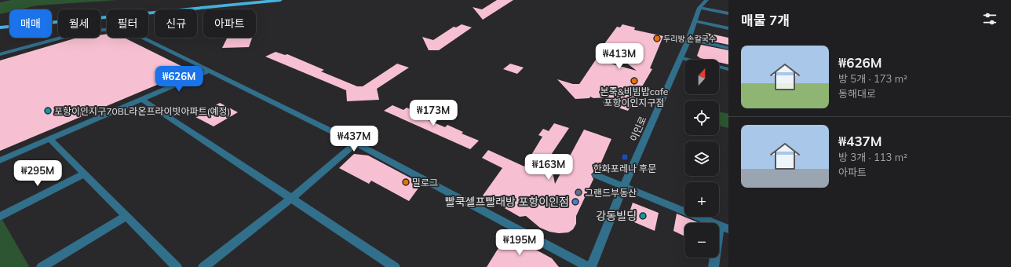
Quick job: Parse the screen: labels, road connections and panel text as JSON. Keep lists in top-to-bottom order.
{
  "streets": {
    "street": ["이인로"]
  },
  "places": {
    "other": [
      "두리방 손칼국수",
      "본죽&비빔밥cafe 포항이인지구점",
      "포항이인지구70BL라온프라이빗아파트(예정)",
      "밀로그",
      "그랜드부동산",
      "빨쿡셀프빨래방 포항이인점",
      "강동빌딩"
    ],
    "transit": ["한화포레나 후문"]
  },
  "north": "top",
  "page": {
    "heading": "매물 7개",
    "chip": [
      "매매",
      "월세",
      "필터",
      "신규",
      "아파트"
    ],
    "list": [
      {
        "name": "₩626M",
        "note": "방 5개 · 173 m² · 동해대로"
      },
      {
        "name": "₩437M",
        "note": "방 3개 · 113 m² · 아파트"
      }
    ],
    "price": [
      "₩413M",
      "₩626M",
      "₩173M",
      "₩437M",
      "₩163M",
      "₩295M",
      "₩195M"
    ],
    "map_buttons": ["+", "−"]
  }
}
